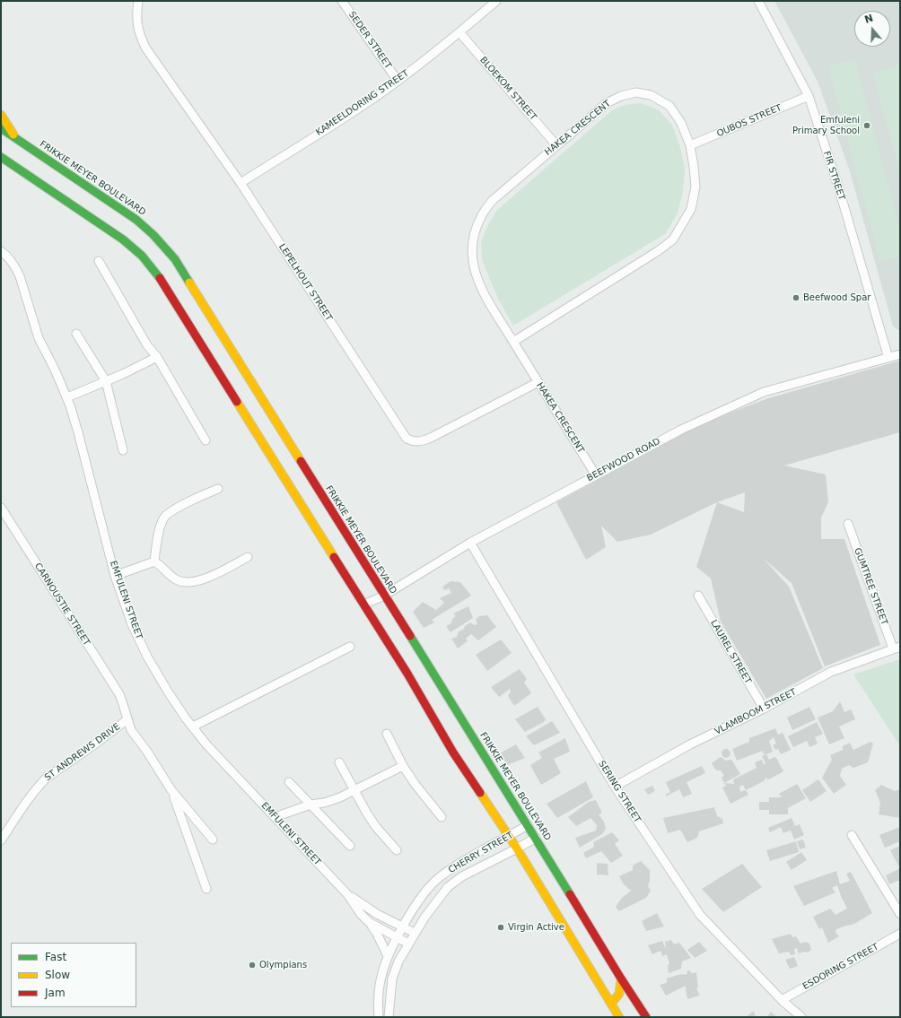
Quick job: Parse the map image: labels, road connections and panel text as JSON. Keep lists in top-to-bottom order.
{
  "streets": {
    "street": [
      "SEDER STREET",
      "BLOEKOM STREET",
      "KAMEELDORING STREET",
      "OUBOS STREET",
      "HAKEA CRESCENT",
      "FIR STREET",
      "FRIKKIE MEYER BOULEVARD",
      "LEPELHOUT STREET",
      "BEEFWOOD ROAD",
      "GUMTREE STREET",
      "EMFULENI STREET",
      "CARNOUSTIE STREET",
      "LAUREL STREET",
      "VLAMBOOM STREET",
      "ST ANDREWS DRIVE",
      "SERING STREET",
      "CHERRY STREET",
      "ESDORING STREET"
    ]
  },
  "crossings": [
    ["SEDER STREET", "KAMEELDORING STREET"],
    ["BLOEKOM STREET", "KAMEELDORING STREET"],
    ["BLOEKOM STREET", "HAKEA CRESCENT"],
    ["KAMEELDORING STREET", "LEPELHOUT STREET"],
    ["OUBOS STREET", "HAKEA CRESCENT"],
    ["OUBOS STREET", "FIR STREET"],
    ["HAKEA CRESCENT", "LEPELHOUT STREET"],
    ["HAKEA CRESCENT", "BEEFWOOD ROAD"],
    ["FIR STREET", "BEEFWOOD ROAD"],
    ["FRIKKIE MEYER BOULEVARD", "BEEFWOOD ROAD"],
    ["FRIKKIE MEYER BOULEVARD", "CHERRY STREET"],
    ["BEEFWOOD ROAD", "SERING STREET"],
    ["GUMTREE STREET", "VLAMBOOM STREET"],
    ["EMFULENI STREET", "CHERRY STREET"],
    ["CARNOUSTIE STREET", "ST ANDREWS DRIVE"],
    ["LAUREL STREET", "VLAMBOOM STREET"],
    ["VLAMBOOM STREET", "SERING STREET"],
    ["SERING STREET", "ESDORING STREET"]
  ],
  "places": [
    "Emfuleni Primary School",
    "Beefwood Spar",
    "Virgin Active",
    "Olympians"
  ],
  "legend": ["Fast", "Slow", "Jam"],
  "north": "top"
}
